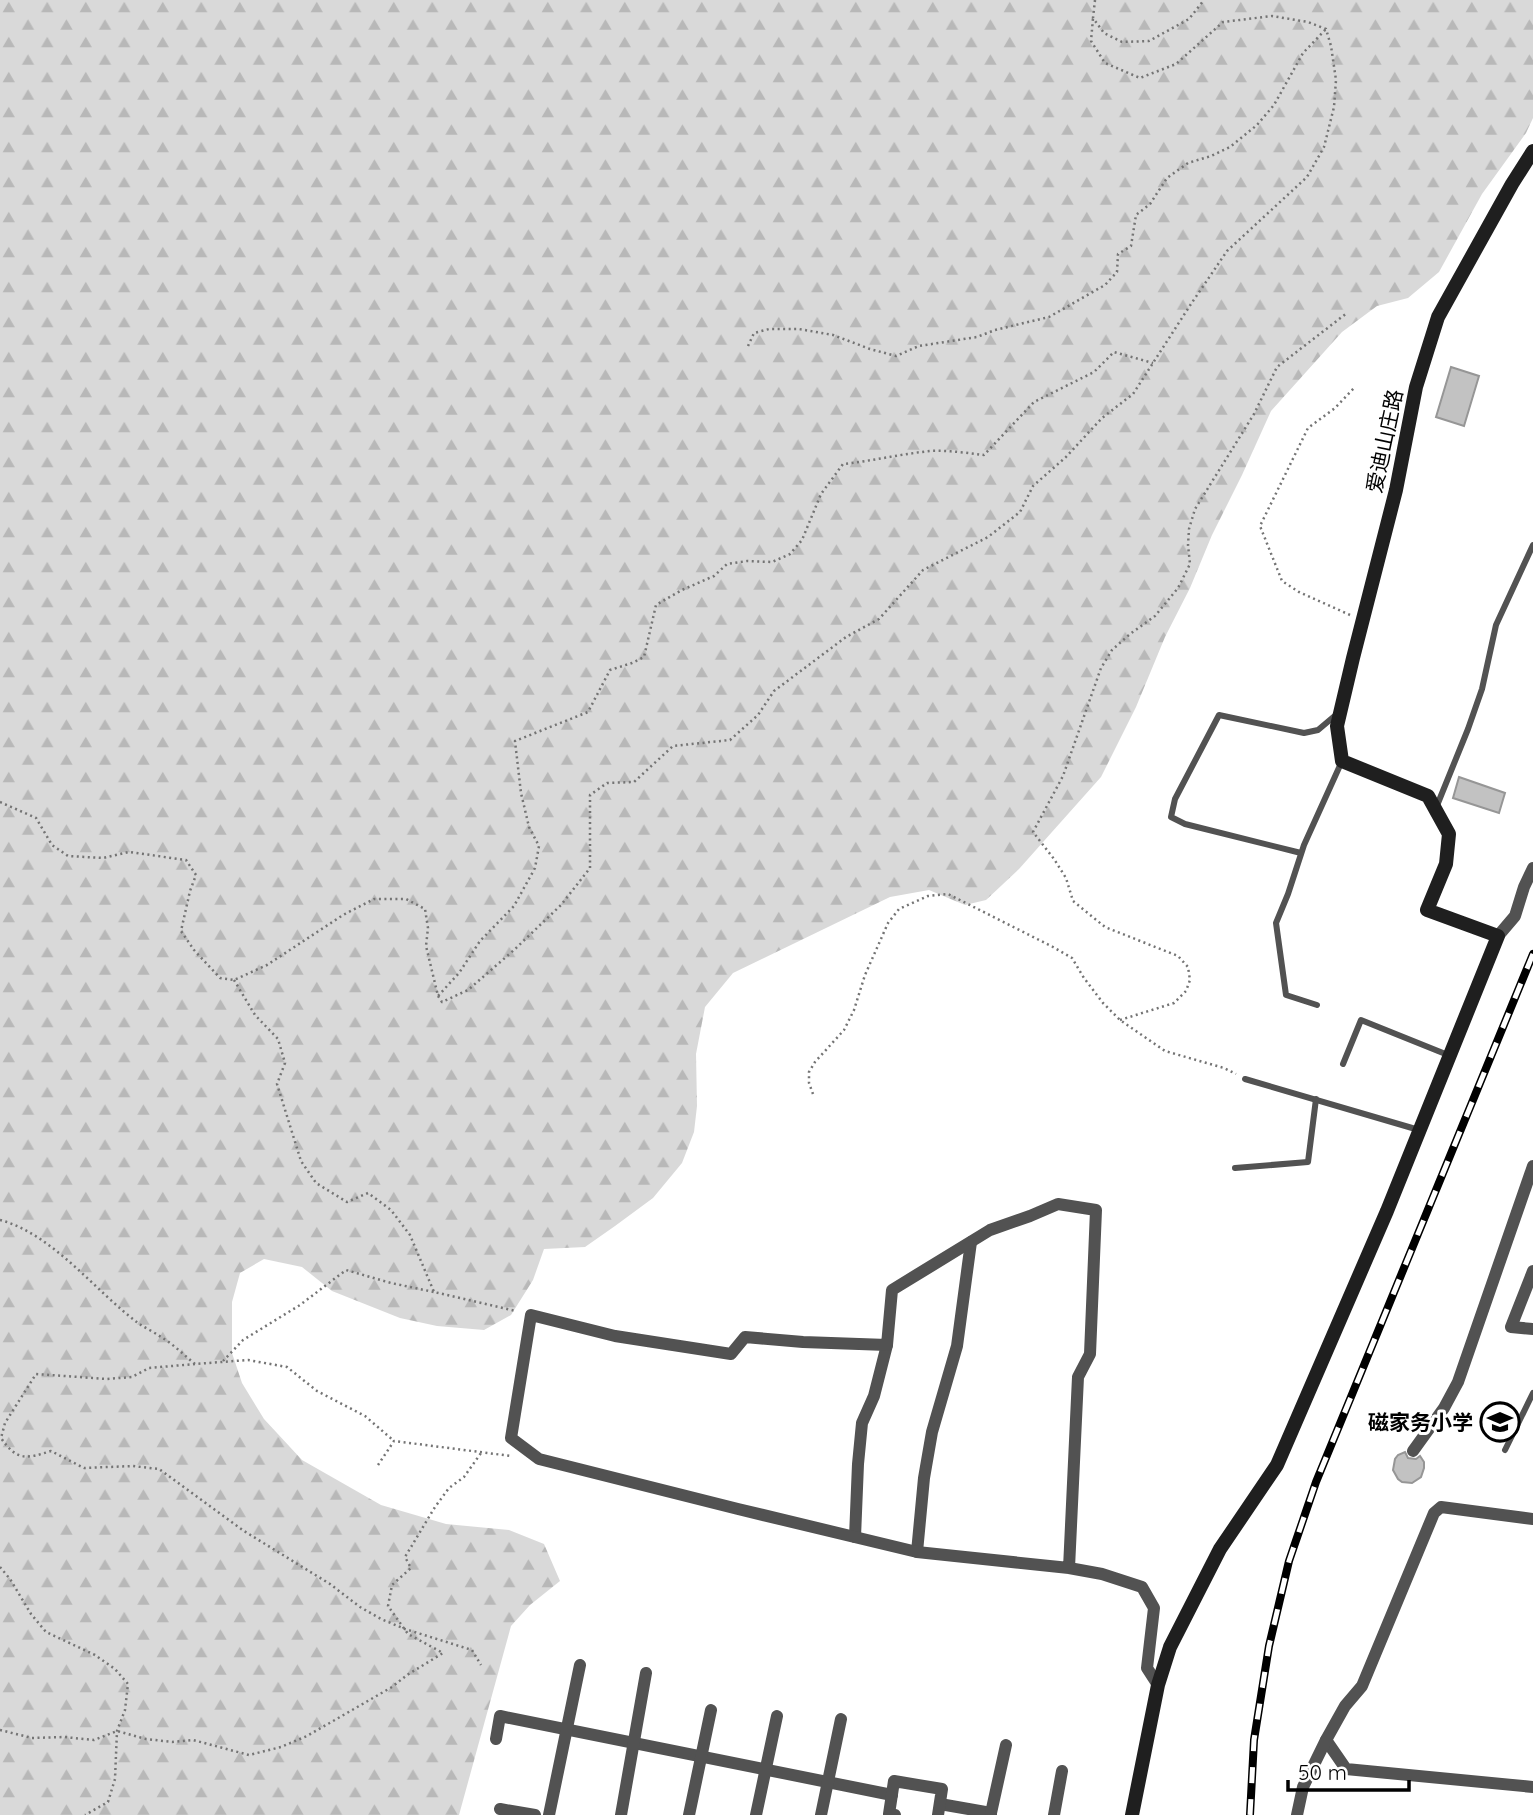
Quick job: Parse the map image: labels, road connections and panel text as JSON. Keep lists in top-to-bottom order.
{
  "streets": {
    "street": ["爱迪山庄路"]
  },
  "places": {
    "school or university": ["磁家务小学"]
  },
  "scale_bar": "50 m"
}
